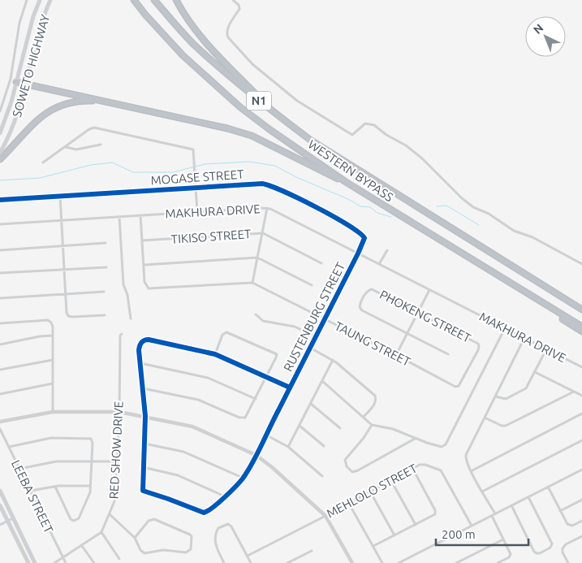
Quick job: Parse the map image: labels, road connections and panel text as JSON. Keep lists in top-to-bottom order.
{
  "streets": {
    "highway": ["N1", "WESTERN BYPASS"],
    "main road": ["SOWETO HIGHWAY"],
    "street": [
      "MOGASE STREET",
      "MAKHURA DRIVE",
      "TIKISO STREET",
      "PHOKENG STREET",
      "RUSTENBURG STREET",
      "TAUNG STREET",
      "RED SHOW DRIVE",
      "MEHLOLO STREET",
      "LEEBA STREET"
    ]
  },
  "crossings": [
    ["MOGASE STREET", "MAKHURA DRIVE"],
    ["MOGASE STREET", "RUSTENBURG STREET"],
    ["MAKHURA DRIVE", "RUSTENBURG STREET"],
    ["PHOKENG STREET", "TAUNG STREET"],
    ["RUSTENBURG STREET", "TAUNG STREET"],
    ["RED SHOW DRIVE", "LEEBA STREET"]
  ],
  "scale_bar": "200 m",
  "north": "top left"
}
